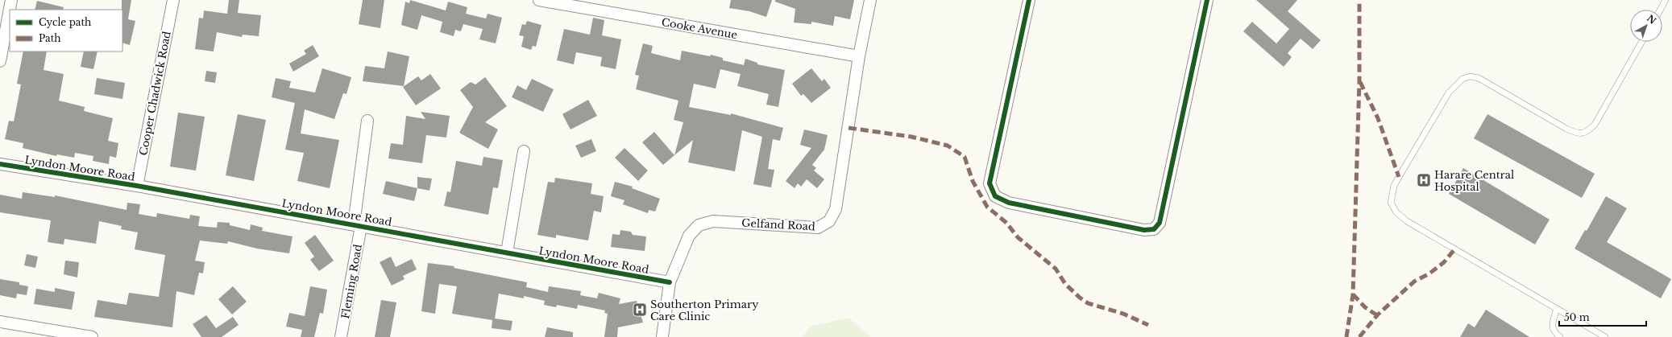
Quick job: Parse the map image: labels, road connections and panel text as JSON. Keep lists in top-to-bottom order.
{
  "streets": {
    "street": [
      "Cooke Avenue",
      "Cooper Chadwick Road",
      "Lyndon Moore Road",
      "Gelfand Road",
      "Fleming Road"
    ]
  },
  "crossings": [
    ["Cooke Avenue", "Gelfand Road"],
    ["Cooper Chadwick Road", "Lyndon Moore Road"],
    ["Lyndon Moore Road", "Gelfand Road"],
    ["Lyndon Moore Road", "Fleming Road"]
  ],
  "places": {
    "hospital": ["Harare Central Hospital", "Southerton Primary Care Clinic"]
  },
  "legend": ["Cycle path", "Path"],
  "scale_bar": "50 m",
  "north": "top right"
}
